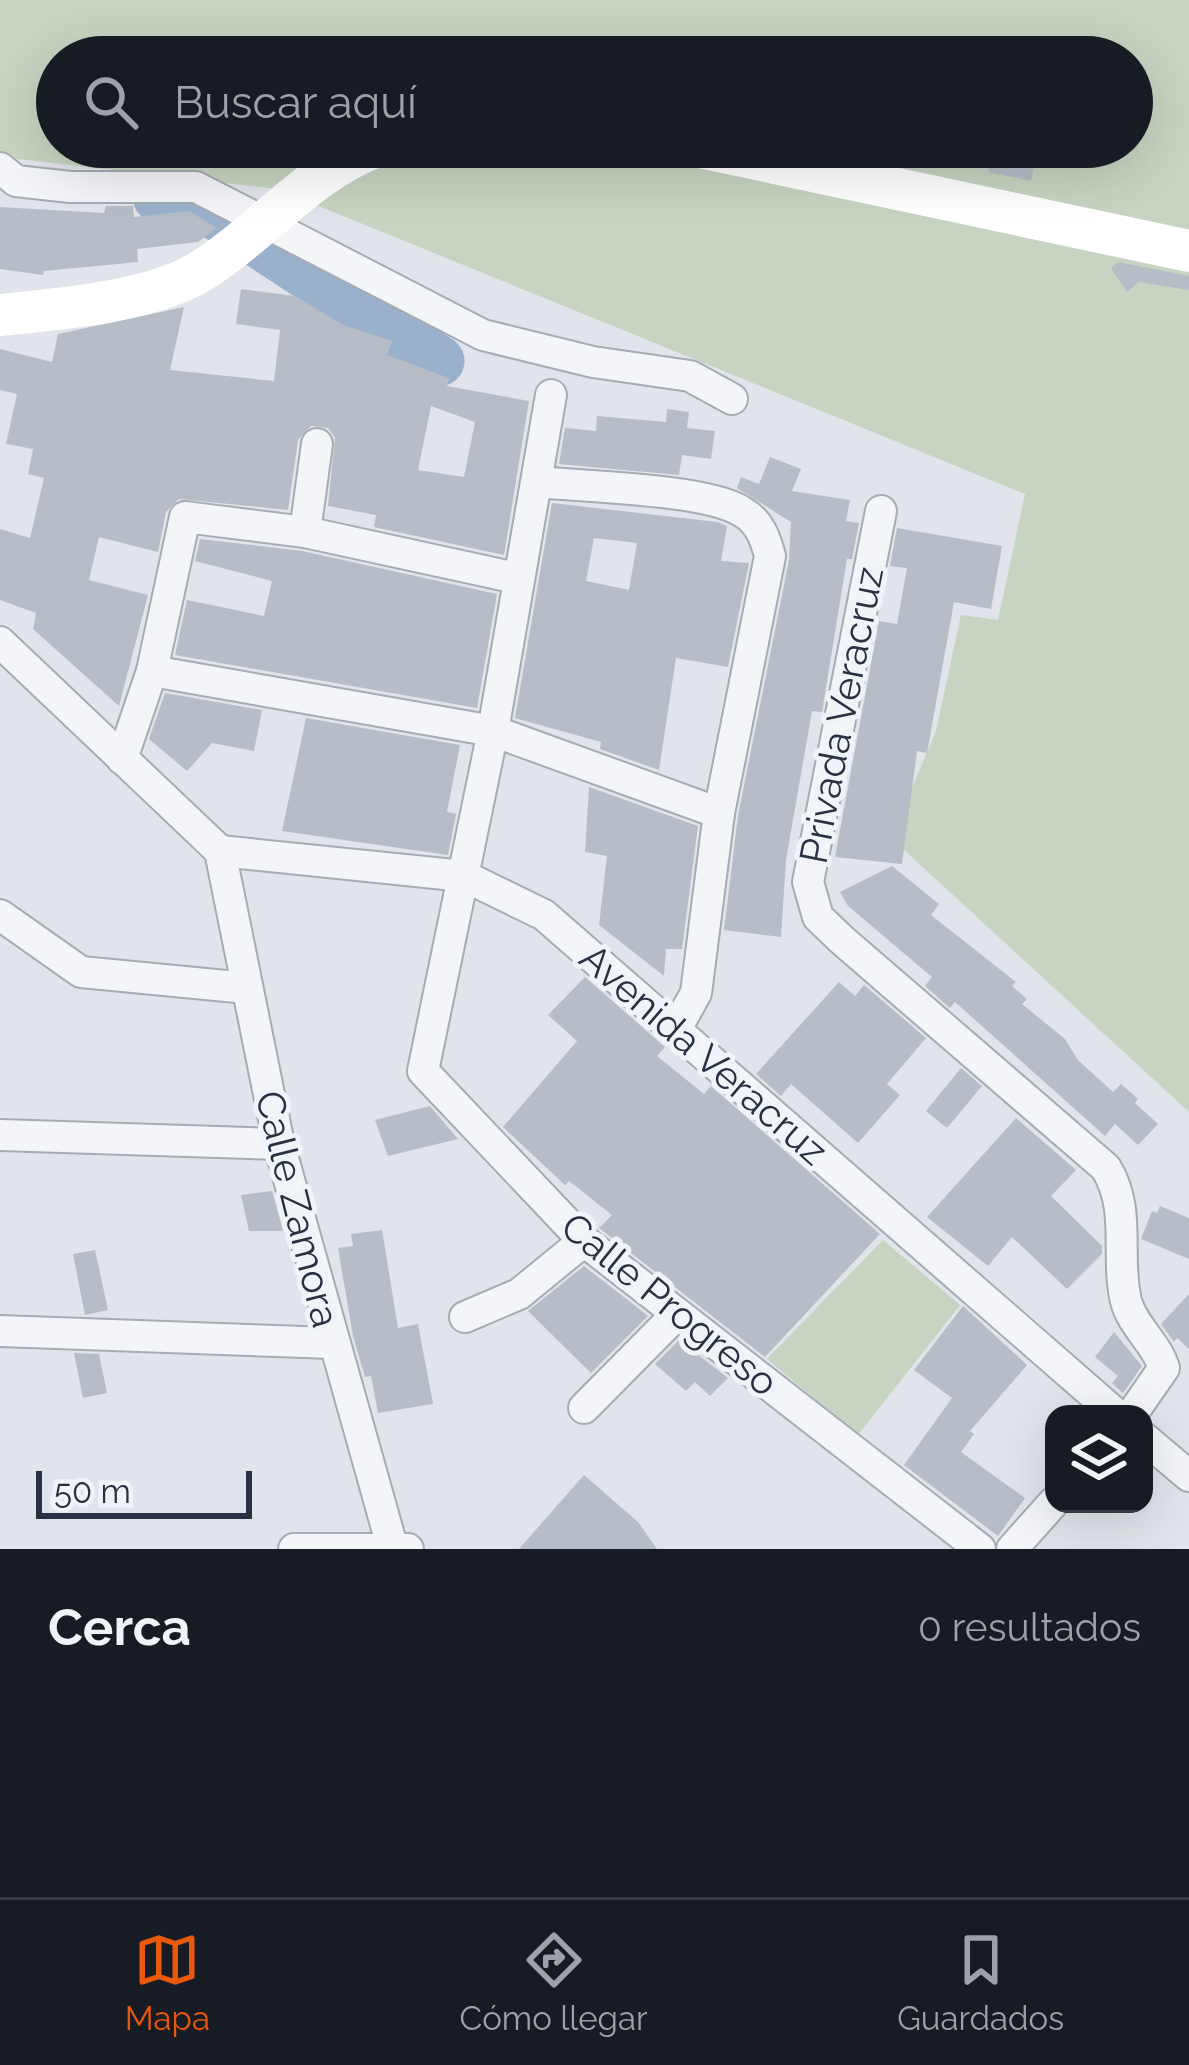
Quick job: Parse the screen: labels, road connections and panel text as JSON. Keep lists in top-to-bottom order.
{
  "streets": {
    "street": [
      "Privada Veracruz",
      "Avenida Veracruz",
      "Calle Zamora",
      "Calle Progreso"
    ]
  },
  "crossings": [
    ["Avenida Veracruz", "Calle Zamora"],
    ["Avenida Veracruz", "Calle Progreso"]
  ],
  "scale_bar": "50 m",
  "page": {
    "search": "Buscar aquí",
    "scale": "50 m",
    "heading": ["Cerca", "0 resultados"],
    "nav": ["Mapa", "Cómo llegar", "Guardados"]
  }
}
